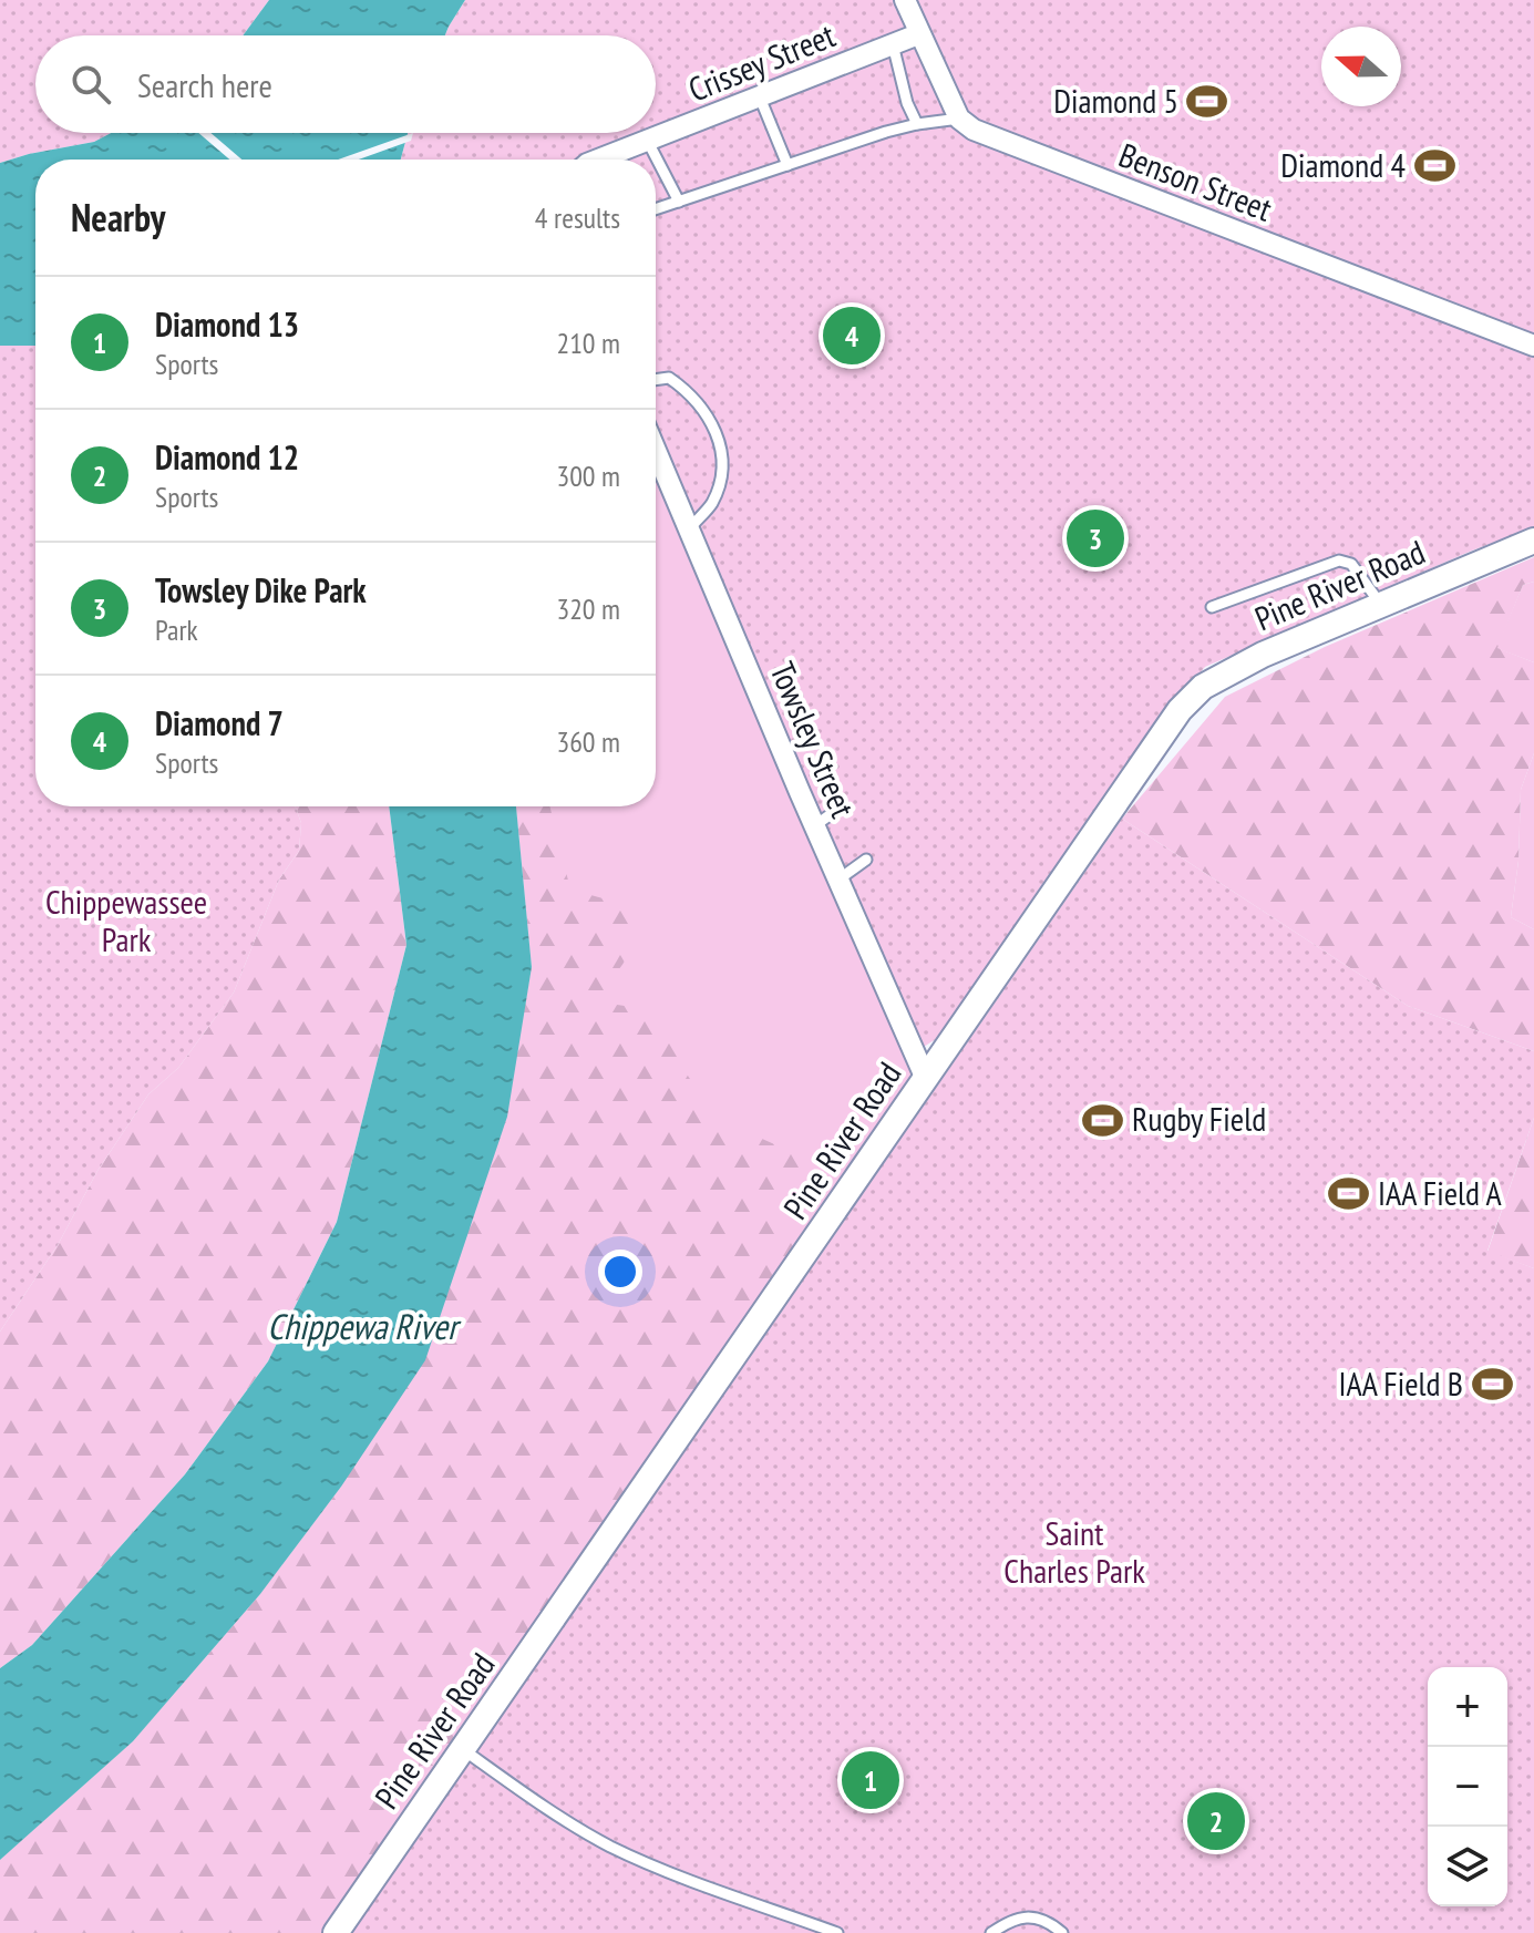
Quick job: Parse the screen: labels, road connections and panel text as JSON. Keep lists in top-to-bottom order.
{
  "streets": {
    "street": [
      "Crissey Street",
      "Benson Street",
      "Pine River Road",
      "Towsley Street"
    ]
  },
  "crossings": [
    ["Pine River Road", "Towsley Street"]
  ],
  "water": ["Chippewa River"],
  "parks": ["Chippewassee Park", "Saint Charles Park"],
  "places": {
    "sports": [
      "Diamond 5",
      "Diamond 4",
      "Rugby Field",
      "IAA Field A",
      "IAA Field B"
    ]
  },
  "north": "left",
  "page": {
    "search": "Search here",
    "heading": ["Nearby", "4 results"],
    "list": [
      {
        "mark": "1",
        "name": "Diamond 13",
        "note": "Sports",
        "value": "210 m"
      },
      {
        "mark": "2",
        "name": "Diamond 12",
        "note": "Sports",
        "value": "300 m"
      },
      {
        "mark": "3",
        "name": "Towsley Dike Park",
        "note": "Park",
        "value": "320 m"
      },
      {
        "mark": "4",
        "name": "Diamond 7",
        "note": "Sports",
        "value": "360 m"
      }
    ],
    "pins": [
      "4",
      "3",
      "1",
      "2"
    ],
    "map_buttons": ["+", "−"]
  }
}
